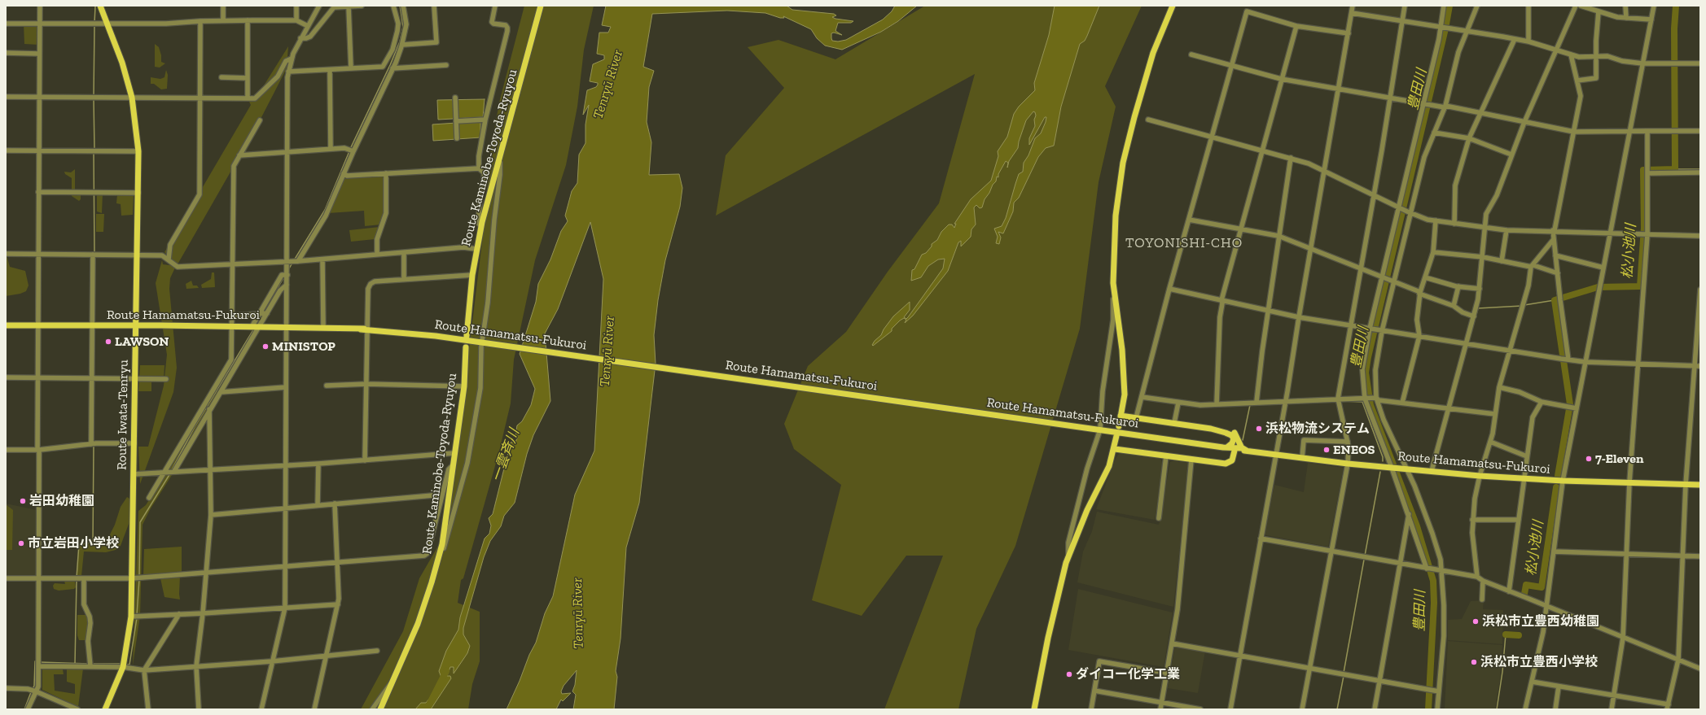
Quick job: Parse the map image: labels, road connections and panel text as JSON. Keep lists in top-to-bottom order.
{
  "streets": {
    "main road": ["Route Kaminobe-Toyoda-Ryuyou", "Route Hamamatsu-Fukuroi", "Route Iwata-Tenryu"]
  },
  "crossings": [
    ["Route Hamamatsu-Fukuroi", "Route Iwata-Tenryu"]
  ],
  "districts": ["TOYONISHI-CHO"],
  "water": [
    "Tenryū River",
    "豊田川",
    "松小池川",
    "一雲斉川"
  ],
  "places": [
    "LAWSON",
    "MINISTOP",
    "浜松物流システム",
    "ENEOS",
    "7-Eleven",
    "岩田幼稚園",
    "市立岩田小学校",
    "浜松市立豊西幼稚園",
    "浜松市立豊西小学校",
    "ダイコー化学工業"
  ]
}
